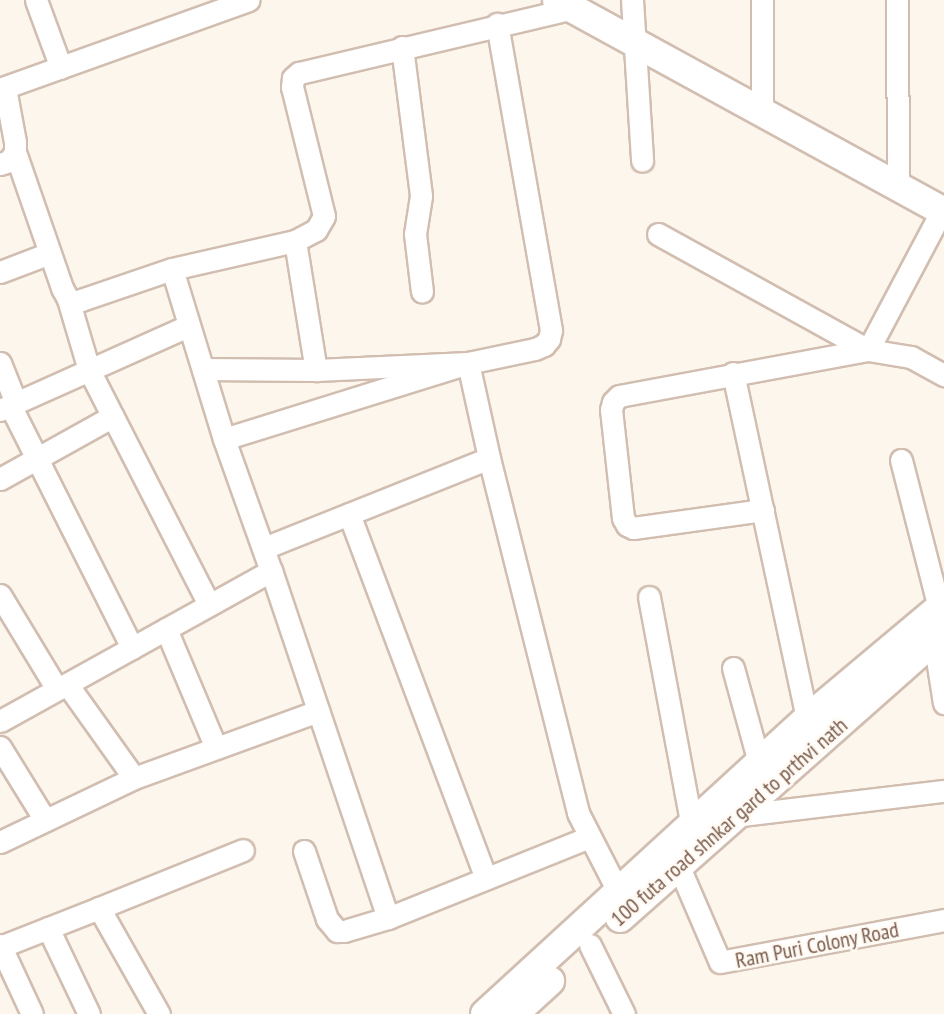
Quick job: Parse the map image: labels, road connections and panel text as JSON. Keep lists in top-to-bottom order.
{
  "streets": {
    "street": ["100 futa road shnkar gard to prthvi nath", "Ram Puri Colony Road"]
  },
  "crossings": [
    ["100 futa road shnkar gard to prthvi nath", "Ram Puri Colony Road"]
  ]
}
